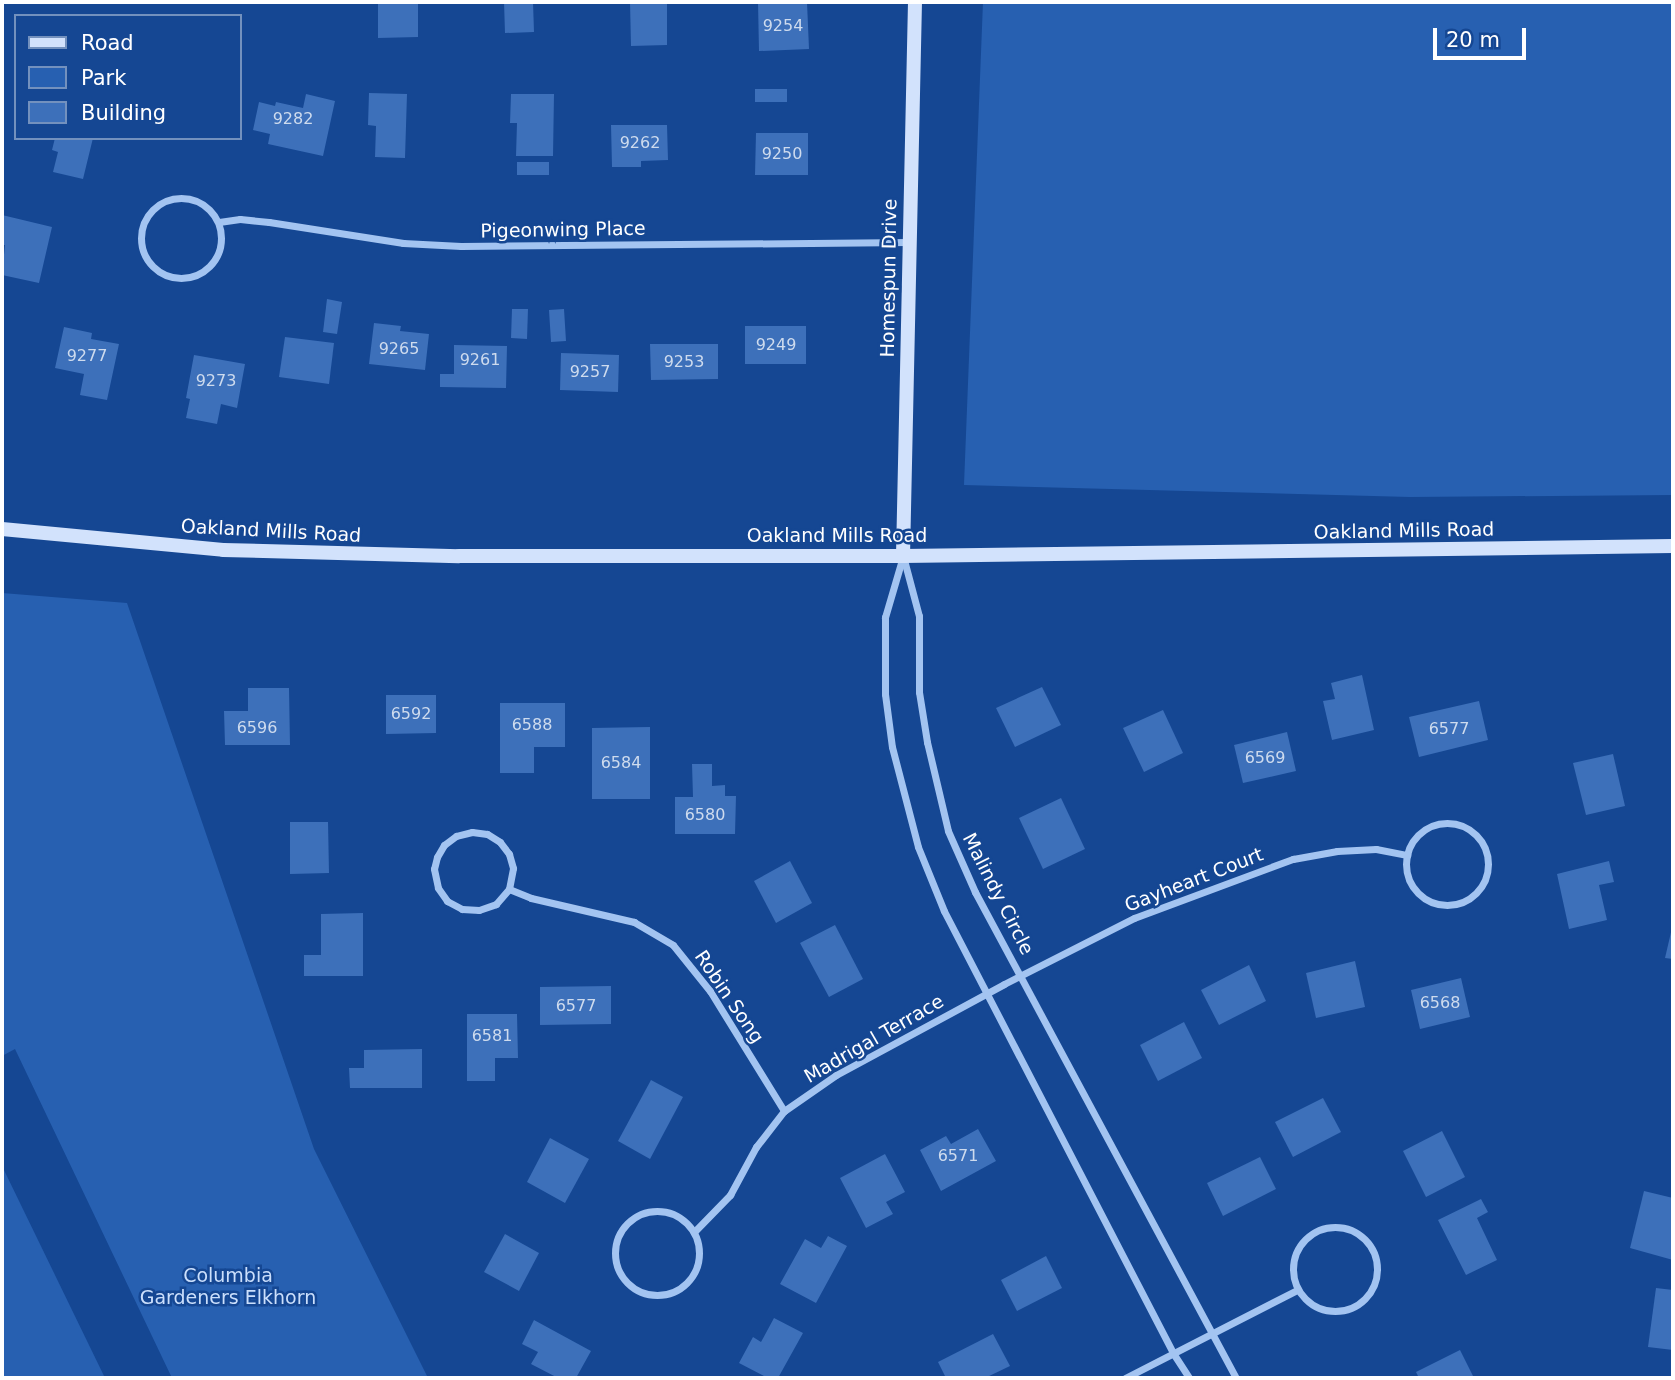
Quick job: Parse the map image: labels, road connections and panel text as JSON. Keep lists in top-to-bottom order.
{
  "streets": {
    "street": [
      "Pigeonwing Place",
      "Homespun Drive",
      "Oakland Mills Road",
      "Gayheart Court",
      "Malindy Circle",
      "Robin Song",
      "Madrigal Terrace"
    ]
  },
  "crossings": [
    ["Pigeonwing Place", "Homespun Drive"],
    ["Homespun Drive", "Oakland Mills Road"],
    ["Homespun Drive", "Malindy Circle"],
    ["Oakland Mills Road", "Malindy Circle"],
    ["Gayheart Court", "Malindy Circle"],
    ["Gayheart Court", "Madrigal Terrace"],
    ["Robin Song", "Madrigal Terrace"]
  ],
  "parks": ["Columbia Gardeners Elkhorn"],
  "house_numbers": [
    "9254",
    "9282",
    "9262",
    "9250",
    "9249",
    "9265",
    "9277",
    "9261",
    "9253",
    "9257",
    "9273",
    "6592",
    "6588",
    "6596",
    "6577",
    "6569",
    "6584",
    "6580",
    "6568",
    "6577",
    "6581",
    "6571"
  ],
  "legend": ["Road", "Park", "Building"],
  "scale_bar": "20 m"
}
